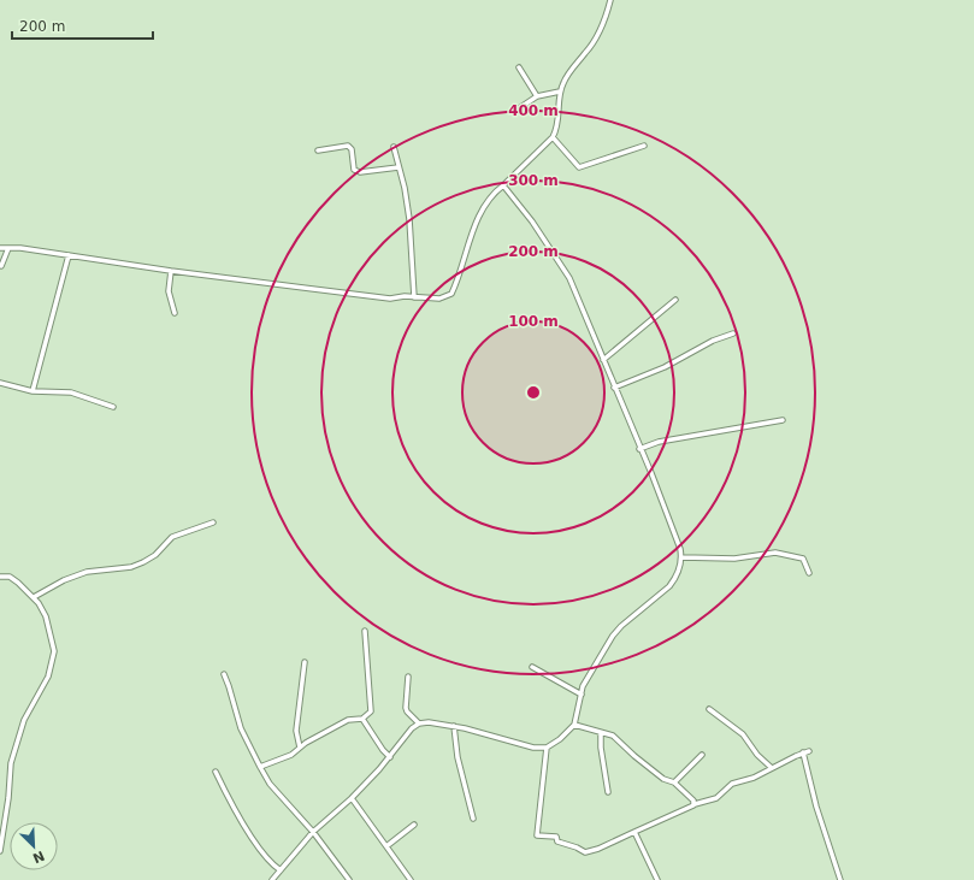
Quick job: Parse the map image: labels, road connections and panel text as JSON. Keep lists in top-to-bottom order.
{
  "scale_bar": "200 m",
  "north": "bottom right",
  "rings": [
    "400 m",
    "300 m",
    "200 m",
    "100 m"
  ]
}
